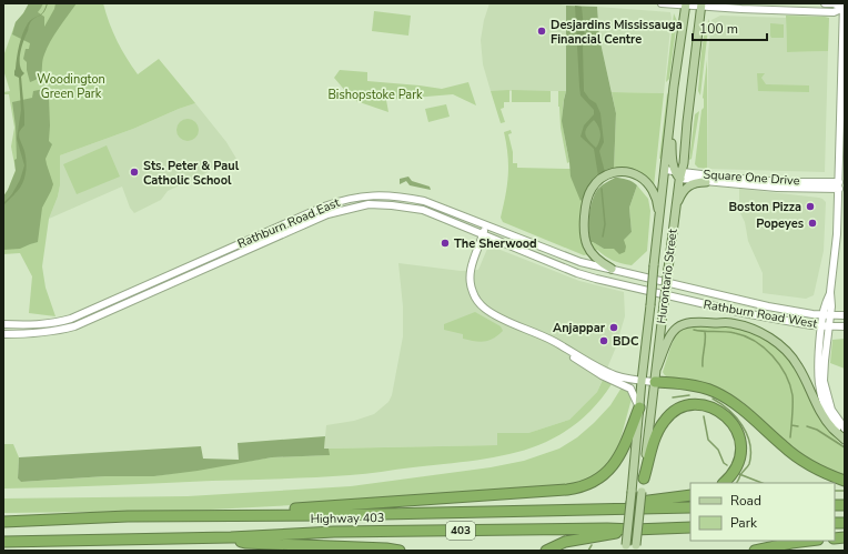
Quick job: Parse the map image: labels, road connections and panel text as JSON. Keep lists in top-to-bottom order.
{
  "streets": {
    "highway": ["Highway 403", "403"],
    "main road": ["Hurontario Street"],
    "street": ["Square One Drive", "Rathburn Road East", "Rathburn Road West"]
  },
  "crossings": [
    ["Square One Drive", "Hurontario Street"],
    ["Rathburn Road East", "Rathburn Road West"]
  ],
  "parks": ["Woodington Green Park", "Bishopstoke Park"],
  "places": [
    "Desjardins Mississauga Financial Centre",
    "Sts. Peter & Paul Catholic School",
    "Boston Pizza",
    "Popeyes",
    "The Sherwood",
    "Anjappar",
    "BDC"
  ],
  "legend": ["Road", "Park"],
  "scale_bar": "100 m"
}
